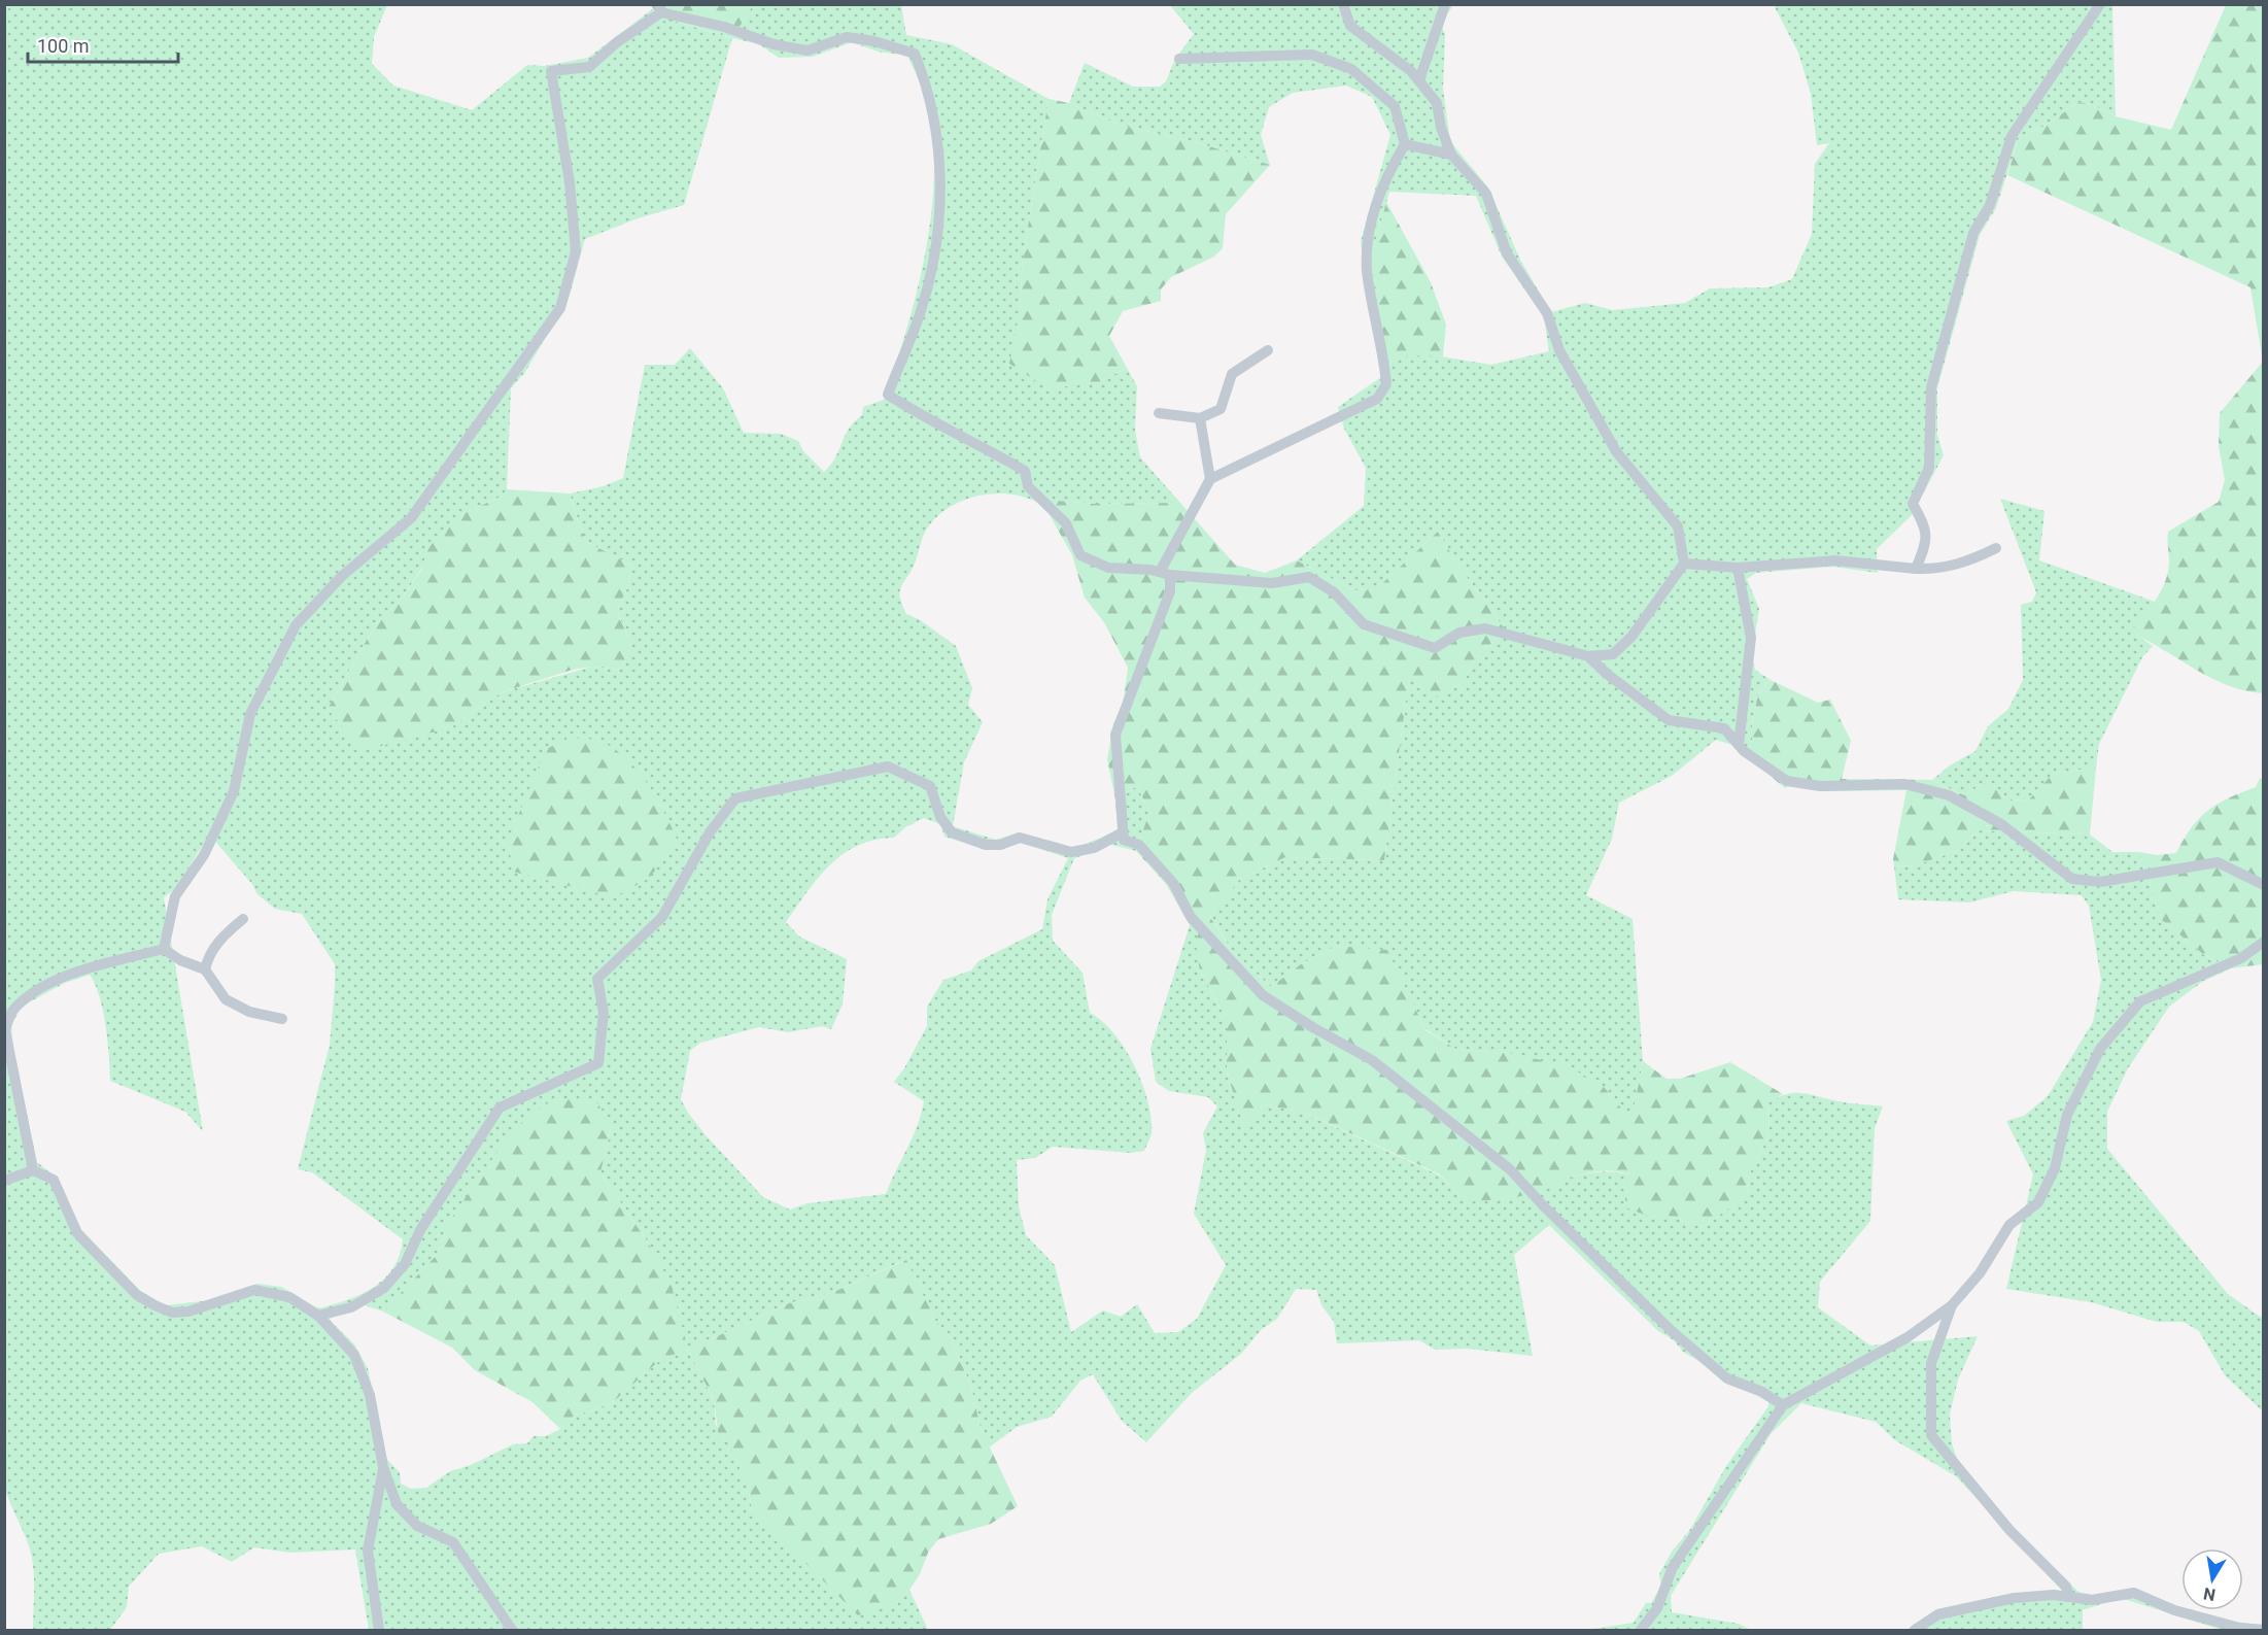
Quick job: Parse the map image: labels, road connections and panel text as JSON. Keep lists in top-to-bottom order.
{
  "scale_bar": "100 m",
  "north": "bottom"
}
